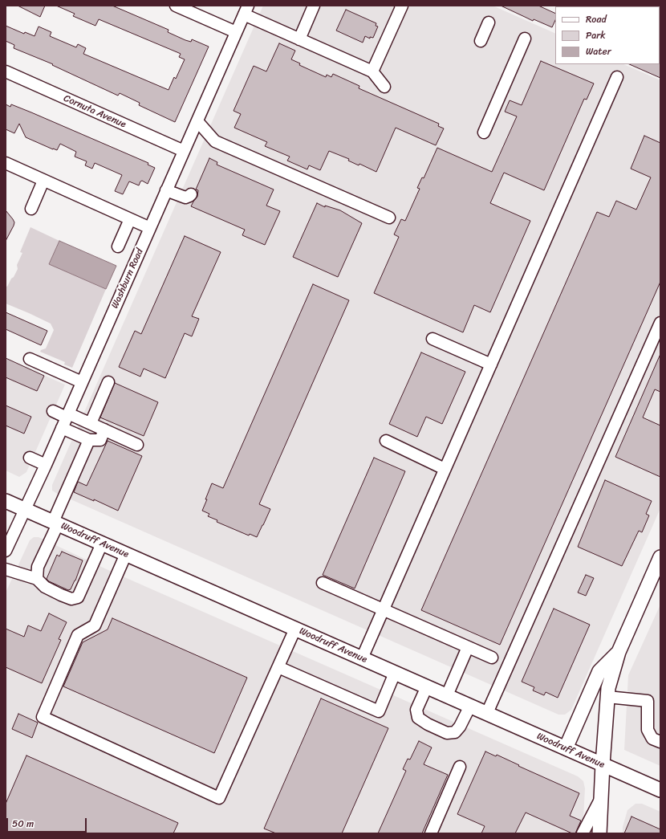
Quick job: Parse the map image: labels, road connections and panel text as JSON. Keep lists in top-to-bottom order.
{
  "streets": {
    "main road": ["Woodruff Avenue"],
    "street": ["Cornuta Avenue", "Washburn Road"]
  },
  "crossings": [
    ["Cornuta Avenue", "Washburn Road"],
    ["Washburn Road", "Woodruff Avenue"]
  ],
  "legend": ["Road", "Park", "Water"],
  "scale_bar": "50 m"
}
